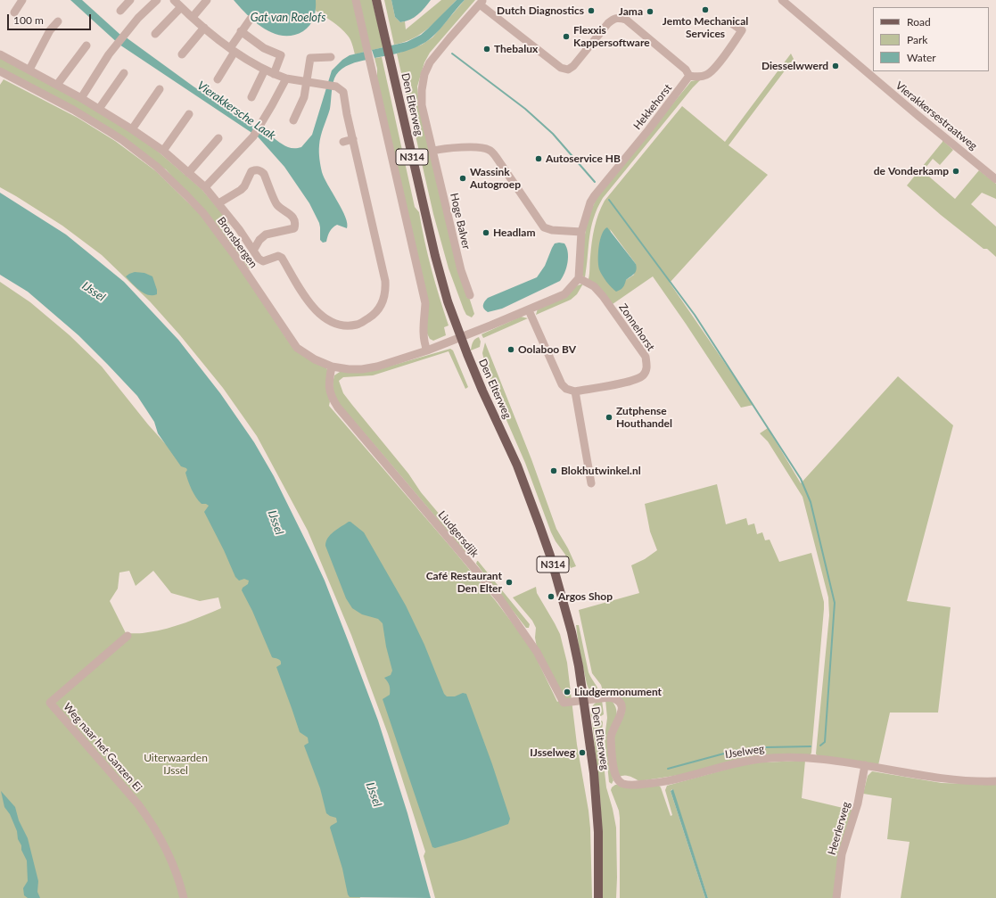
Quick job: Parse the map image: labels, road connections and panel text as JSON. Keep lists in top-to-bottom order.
{
  "streets": {
    "main road": ["Den Elterweg", "N314"],
    "street": [
      "Hekkehorst",
      "Vierakkersestraatweg",
      "Hoge Balver",
      "Bronsbergen",
      "Zonnehorst",
      "Liudgersdijk",
      "Weg naar het Ganzen Ei",
      "IJselweg",
      "Heerlerweg"
    ]
  },
  "crossings": [
    ["Den Elterweg", "Bronsbergen"],
    ["Den Elterweg", "Liudgersdijk"],
    ["Den Elterweg", "IJselweg"],
    ["Hekkehorst", "Zonnehorst"],
    ["Bronsbergen", "Liudgersdijk"],
    ["Liudgersdijk", "IJselweg"],
    ["IJselweg", "Heerlerweg"]
  ],
  "water": ["Gat van Roelofs", "Vierakkersche Laak", "IJssel"],
  "parks": ["Uiterwaarden IJssel"],
  "places": [
    "Jemto Mechanical Services",
    "Dutch Diagnostics",
    "Jama",
    "Flexxis Kappersoftware",
    "Thebalux",
    "Diesselwwerd",
    "Autoservice HB",
    "de Vonderkamp",
    "Wassink Autogroep",
    "Headlam",
    "Oolaboo BV",
    "Zutphense Houthandel",
    "Blokhutwinkel.nl",
    "Café Restaurant Den Elter",
    "Argos Shop",
    "Liudgermonument",
    "IJsselweg"
  ],
  "legend": ["Road", "Park", "Water"],
  "scale_bar": "100 m"
}
